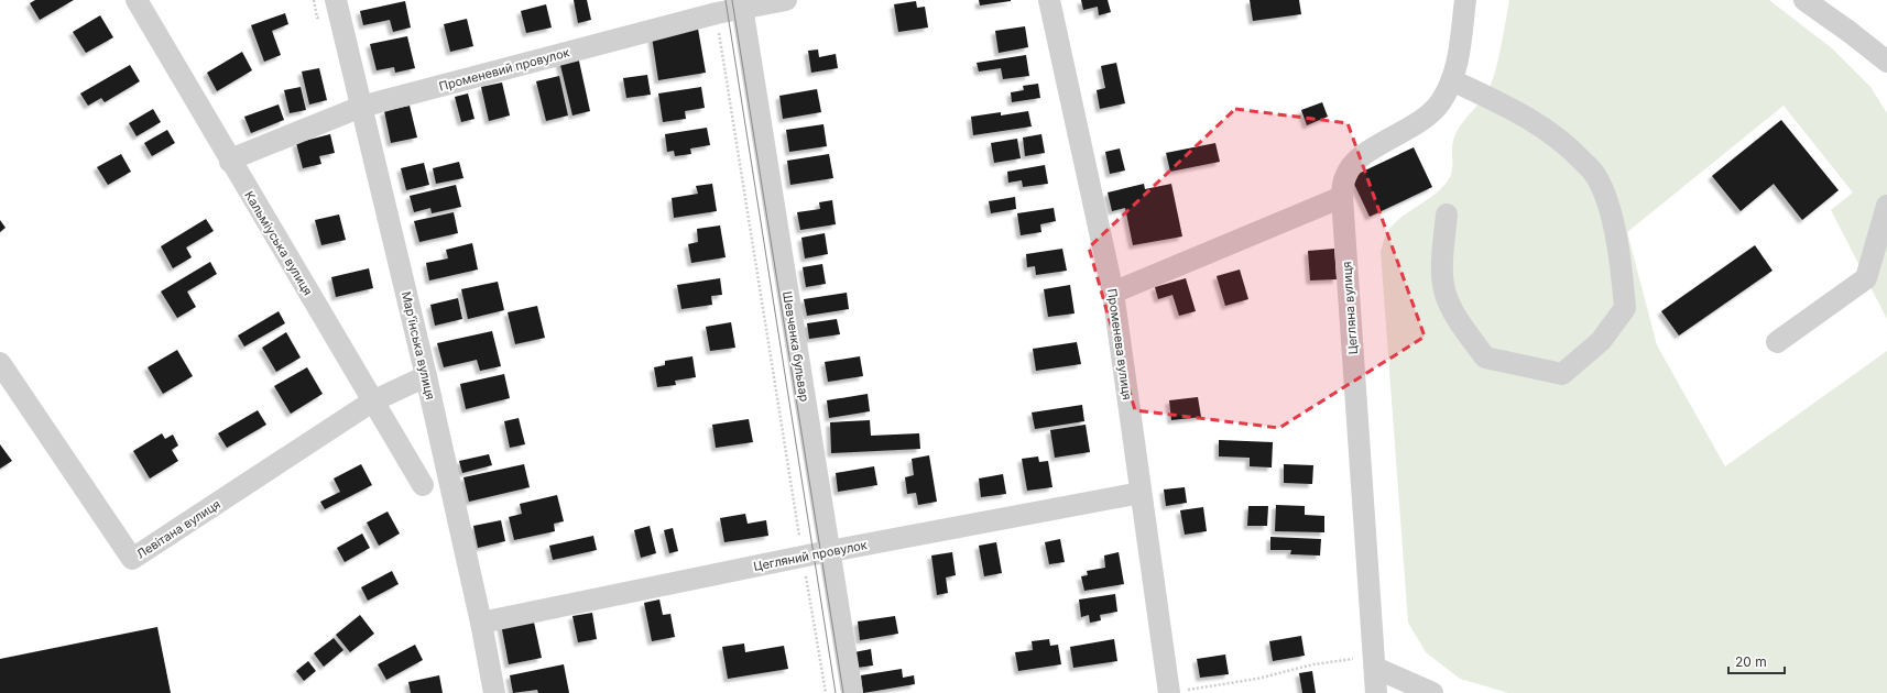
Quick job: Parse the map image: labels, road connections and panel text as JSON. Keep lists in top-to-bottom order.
{
  "streets": {
    "street": [
      "Променевий провулок",
      "Кальміуська вулиця",
      "Цегляна вулиця",
      "Променева вулиця",
      "Мар'їнська вулиця",
      "Шевченка бульвар",
      "Левітана вулиця",
      "Цегляний провулок"
    ]
  },
  "crossings": [
    ["Променевий провулок", "Кальміуська вулиця"],
    ["Променевий провулок", "Мар'їнська вулиця"],
    ["Променевий провулок", "Шевченка бульвар"],
    ["Кальміуська вулиця", "Левітана вулиця"],
    ["Променева вулиця", "Цегляний провулок"],
    ["Мар'їнська вулиця", "Левітана вулиця"],
    ["Мар'їнська вулиця", "Цегляний провулок"],
    ["Шевченка бульвар", "Цегляний провулок"]
  ],
  "scale_bar": "20 m"
}
